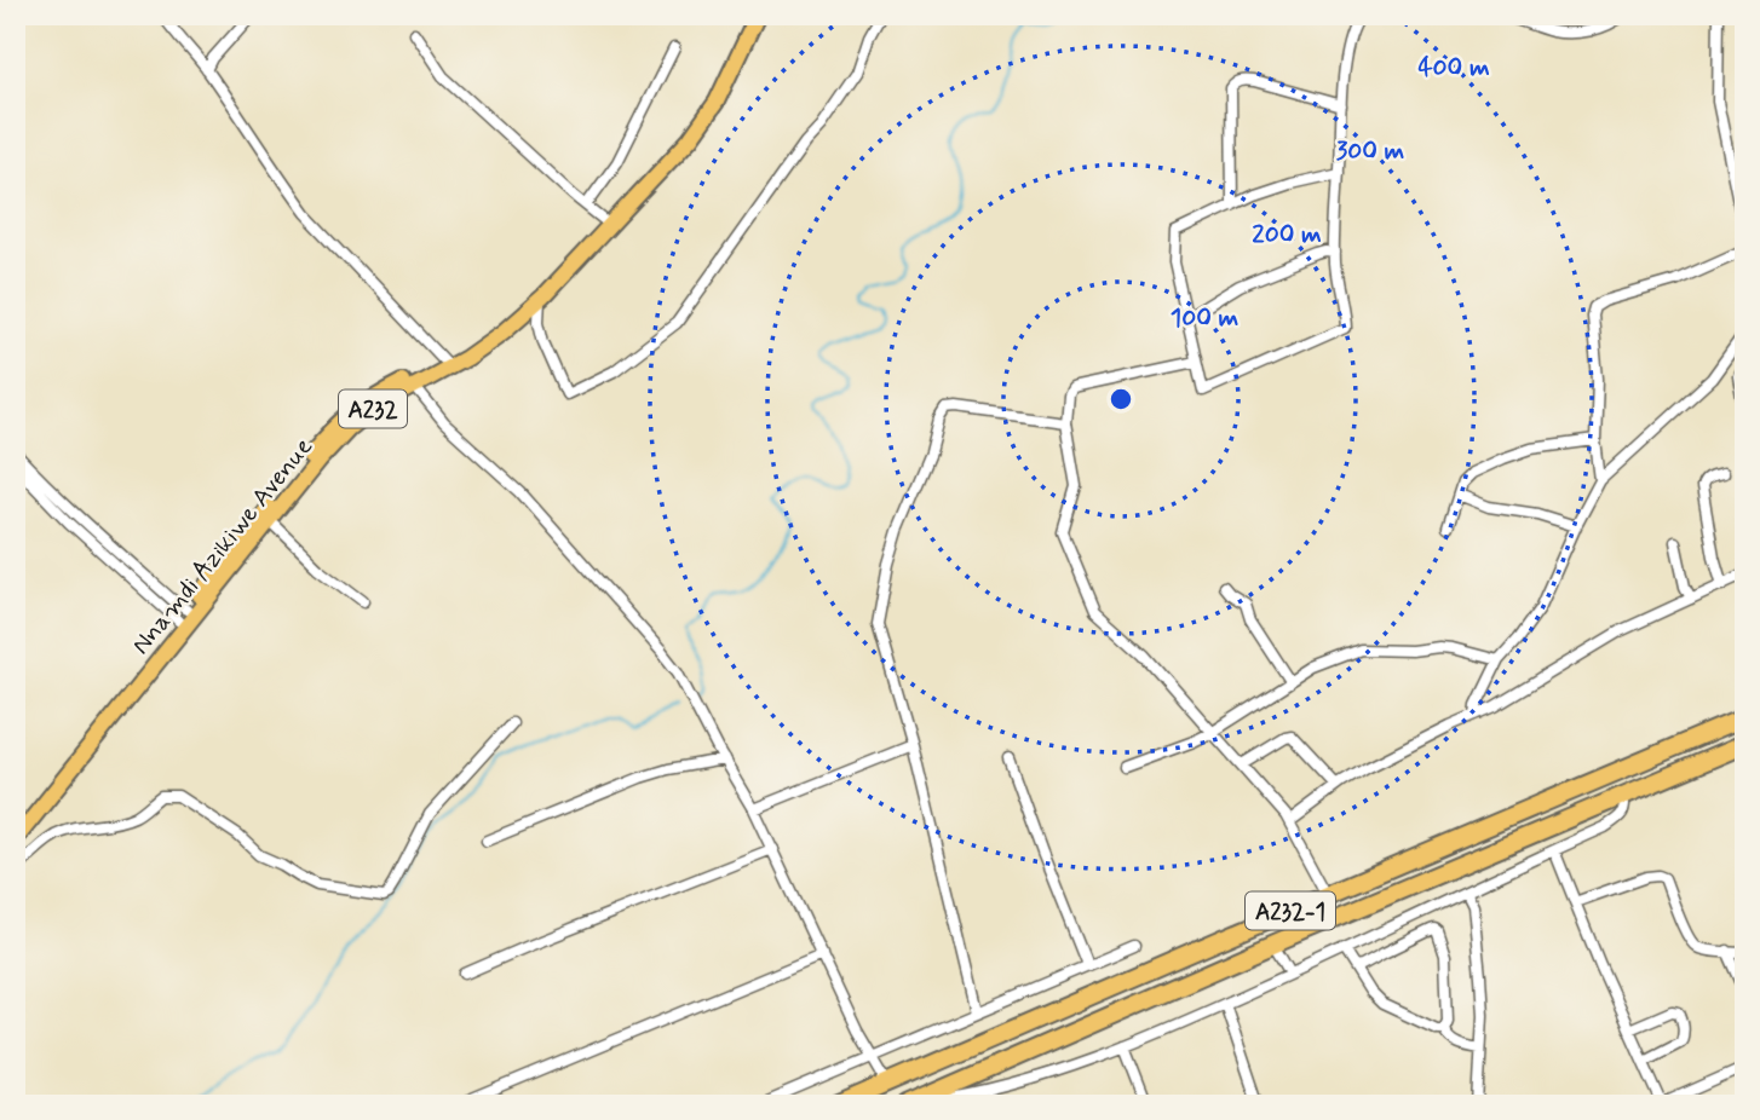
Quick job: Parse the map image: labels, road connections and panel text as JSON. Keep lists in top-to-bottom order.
{
  "streets": {
    "highway": ["A232-1"],
    "main road": ["A232", "Nnamdi Azikiwe Avenue"]
  },
  "rings": [
    "400 m",
    "300 m",
    "200 m",
    "100 m"
  ]
}
